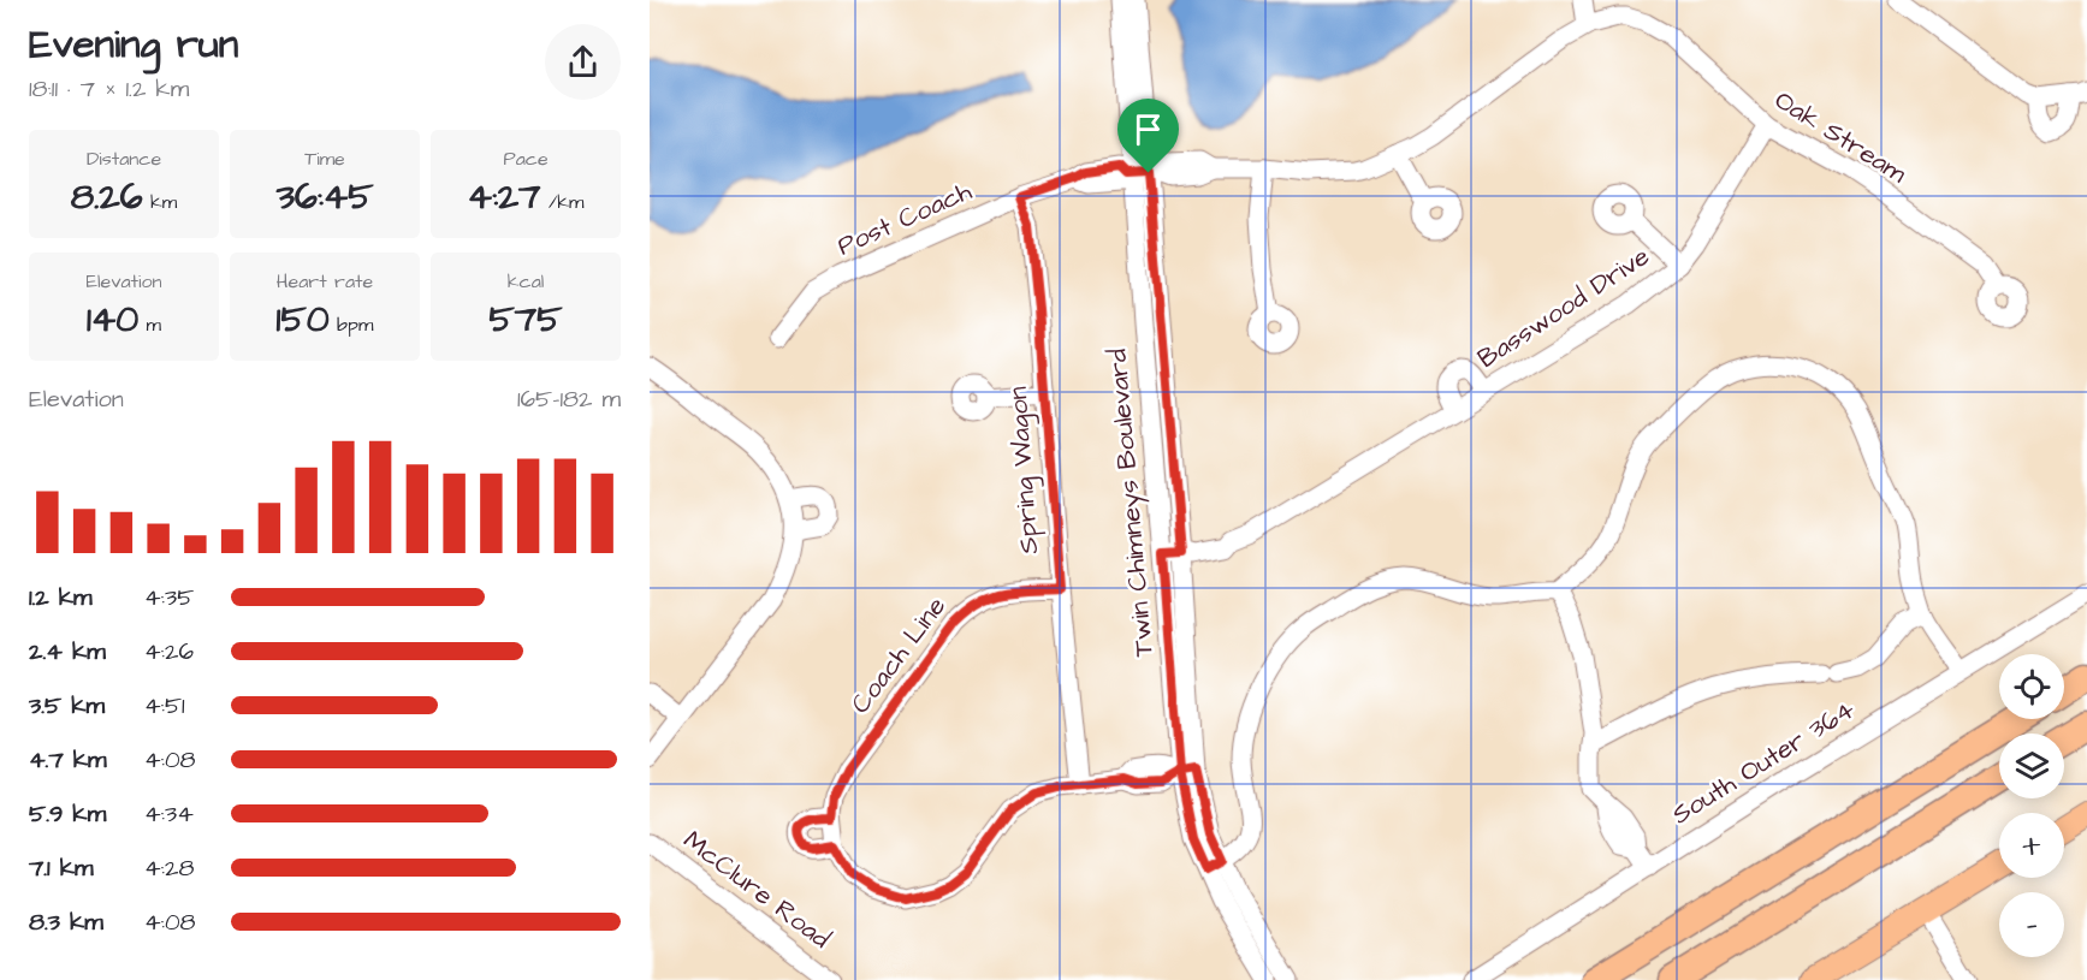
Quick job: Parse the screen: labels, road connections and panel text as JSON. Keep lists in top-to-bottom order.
{
  "streets": {
    "street": [
      "Oak Stream",
      "Post Coach",
      "Basswood Drive",
      "Spring Wagon",
      "Twin Chimneys Boulevard",
      "Coach Line",
      "South Outer 364",
      "McClure Road"
    ]
  },
  "crossings": [
    ["Oak Stream", "Post Coach"],
    ["Oak Stream", "Basswood Drive"],
    ["Oak Stream", "Twin Chimneys Boulevard"],
    ["Post Coach", "Spring Wagon"],
    ["Post Coach", "Twin Chimneys Boulevard"],
    ["Basswood Drive", "Twin Chimneys Boulevard"],
    ["Spring Wagon", "Coach Line"],
    ["Twin Chimneys Boulevard", "Coach Line"]
  ],
  "page": {
    "heading": ["Evening run", "18:11 · 7 × 1.2 km"],
    "stats": [
      ["Distance", "8.26 km"],
      ["Time", "36:45"],
      ["Pace", "4:27 /km"],
      ["Elevation", "140 m"],
      ["Heart rate", "150 bpm"],
      ["kcal", "575"]
    ],
    "chart": ["Elevation", "165–182 m"],
    "list": [
      {
        "name": "1.2 km",
        "note": "4:35"
      },
      {
        "name": "2.4 km",
        "note": "4:26"
      },
      {
        "name": "3.5 km",
        "note": "4:51"
      },
      {
        "name": "4.7 km",
        "note": "4:08"
      },
      {
        "name": "5.9 km",
        "note": "4:34"
      },
      {
        "name": "7.1 km",
        "note": "4:28"
      },
      {
        "name": "8.3 km",
        "note": "4:08"
      }
    ],
    "map_buttons": ["+", "−"]
  }
}
